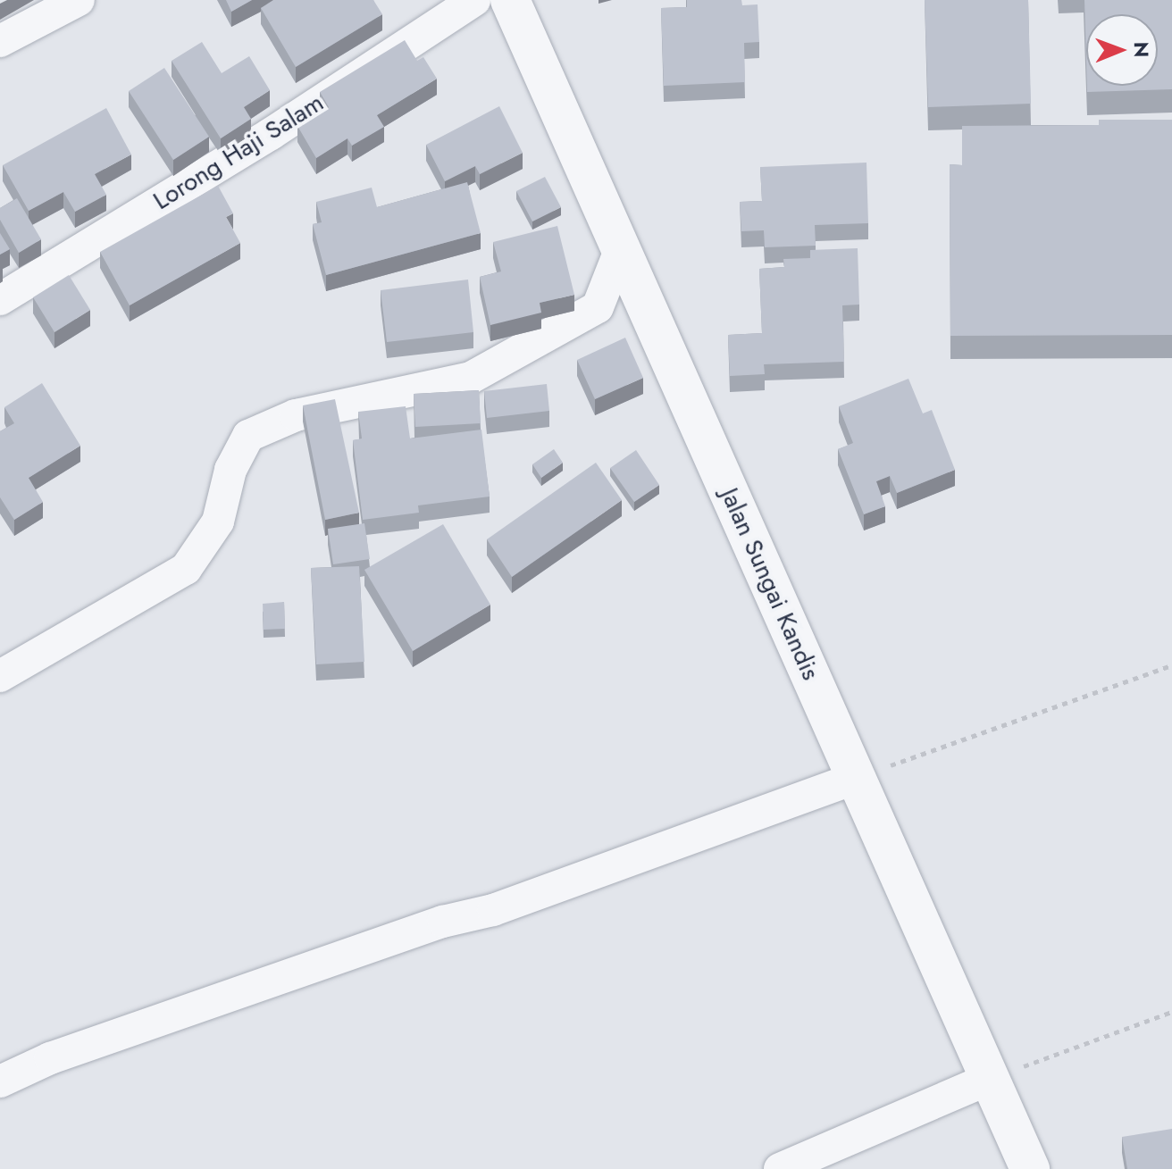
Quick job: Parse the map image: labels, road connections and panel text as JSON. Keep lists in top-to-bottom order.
{
  "streets": {
    "street": ["Lorong Haji Salam", "Jalan Sungai Kandis"]
  },
  "north": "right"
}
